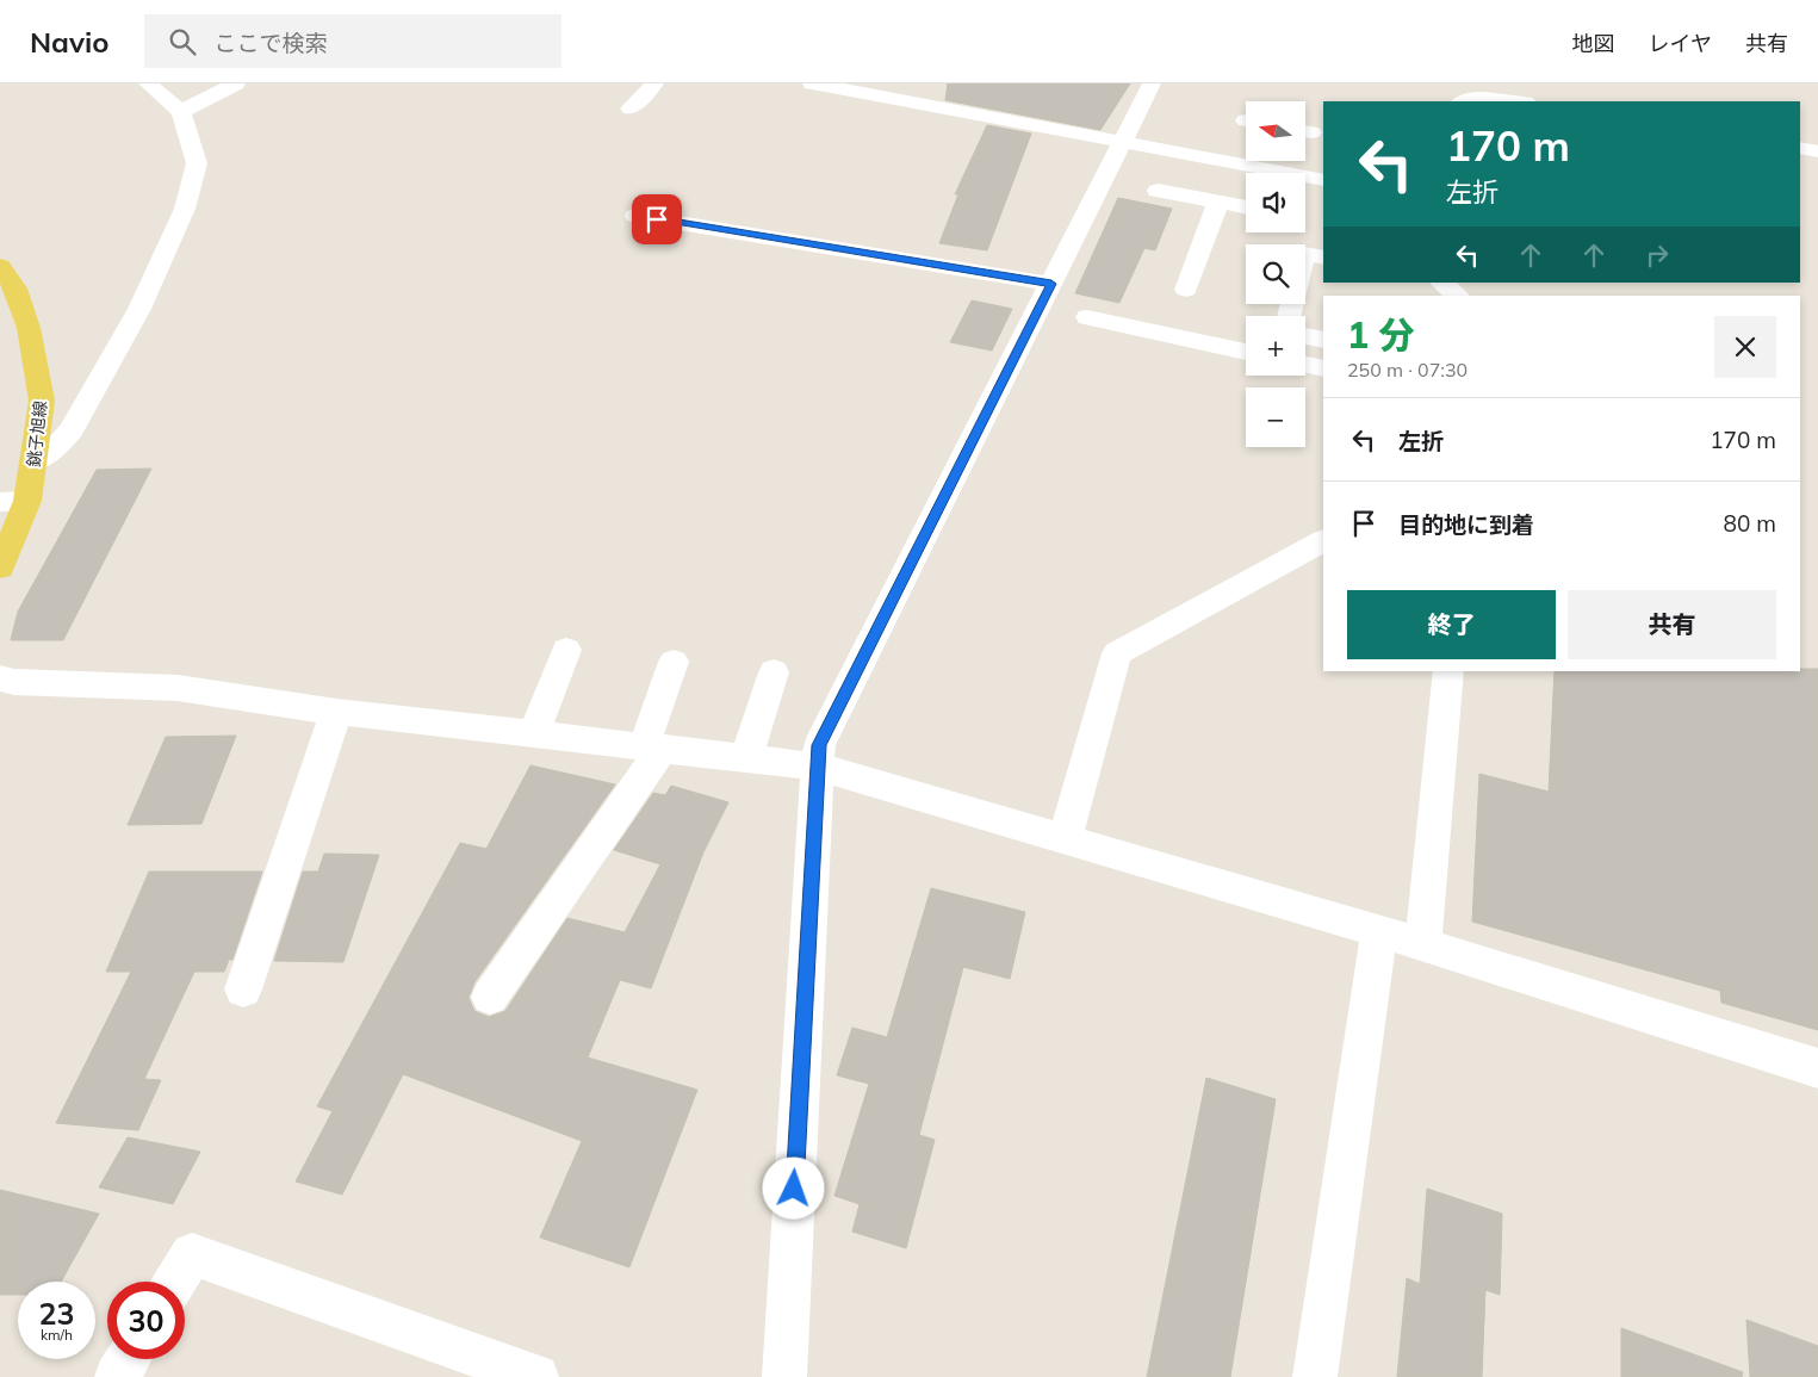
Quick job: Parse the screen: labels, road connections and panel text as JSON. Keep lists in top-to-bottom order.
{
  "streets": {
    "main road": ["銚子旭線"]
  },
  "north": "left",
  "page": {
    "header": "Navio",
    "search": "ここで検索",
    "nav": ["地図", "レイヤ", "共有"],
    "map_buttons": ["+", "−"],
    "turn": ["170 m", "左折"],
    "heading": ["1 分", "250 m · 07:30"],
    "list": [
      {
        "name": "左折",
        "value": "170 m"
      },
      {
        "name": "目的地に到着",
        "value": "80 m"
      }
    ],
    "buttons": ["終了", "共有"],
    "speed": "23 km/h",
    "limit": "30"
  }
}
